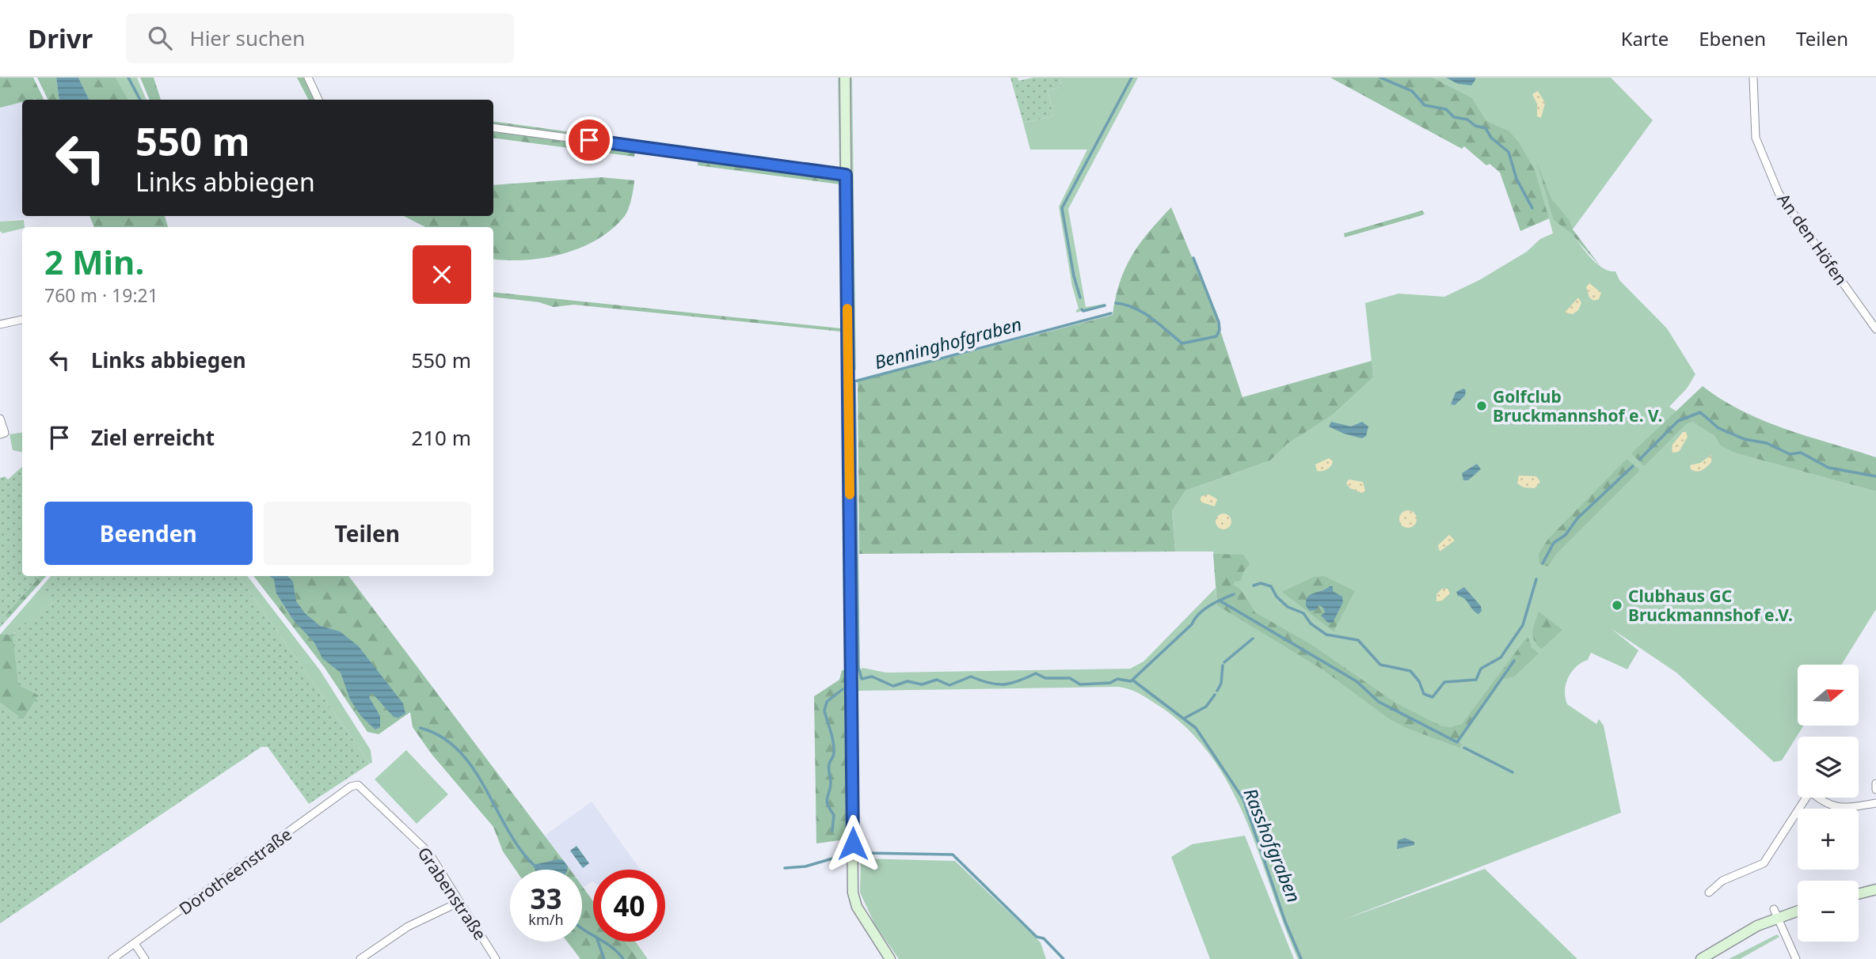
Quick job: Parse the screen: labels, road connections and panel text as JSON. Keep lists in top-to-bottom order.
{
  "streets": {
    "street": ["An den Höfen", "Dorotheenstraße", "Grabenstraße"]
  },
  "crossings": [
    ["Dorotheenstraße", "Grabenstraße"]
  ],
  "water": ["Benninghofgraben", "Rasshofgraben"],
  "places": ["Golfclub Bruckmannshof e. V.", "Clubhaus GC Bruckmannshof e.V."],
  "north": "right",
  "page": {
    "header": "Drivr",
    "search": "Hier suchen",
    "nav": ["Karte", "Ebenen", "Teilen"],
    "turn": ["550 m", "Links abbiegen"],
    "heading": ["2 Min.", "760 m · 19:21"],
    "list": [
      {
        "name": "Links abbiegen",
        "value": "550 m"
      },
      {
        "name": "Ziel erreicht",
        "value": "210 m"
      }
    ],
    "buttons": ["Beenden", "Teilen"],
    "map_buttons": ["+", "−"],
    "speed": "33 km/h",
    "limit": "40"
  }
}
